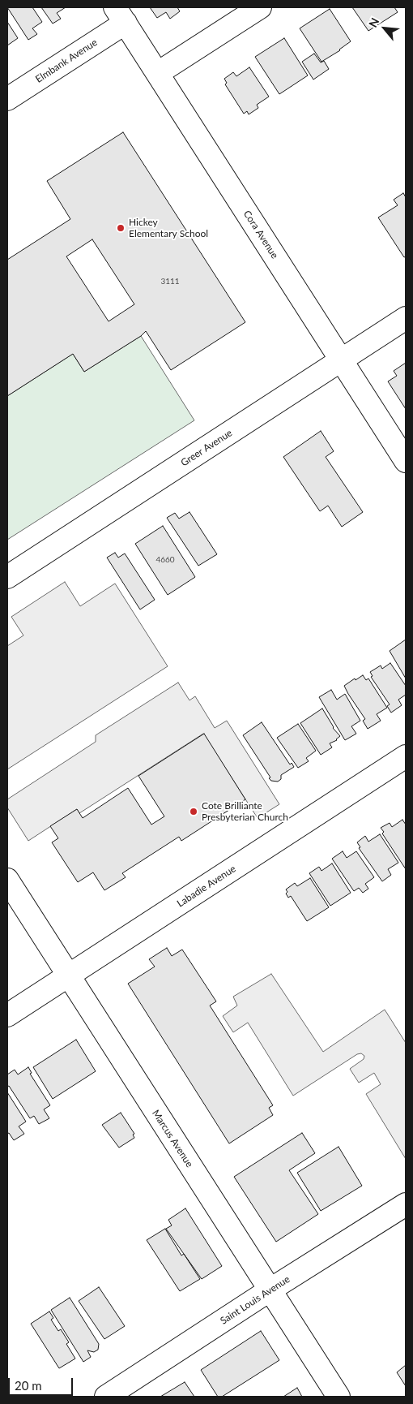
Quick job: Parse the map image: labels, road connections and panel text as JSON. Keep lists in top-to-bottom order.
{
  "streets": {
    "street": [
      "Elmbank Avenue",
      "Cora Avenue",
      "Greer Avenue",
      "Labadie Avenue",
      "Marcus Avenue",
      "Saint Louis Avenue"
    ]
  },
  "crossings": [
    ["Elmbank Avenue", "Cora Avenue"],
    ["Cora Avenue", "Greer Avenue"],
    ["Labadie Avenue", "Marcus Avenue"],
    ["Marcus Avenue", "Saint Louis Avenue"]
  ],
  "places": ["Hickey Elementary School", "Cote Brilliante Presbyterian Church"],
  "house_numbers": ["3111", "4660"],
  "scale_bar": "20 m",
  "north": "top left"
}
